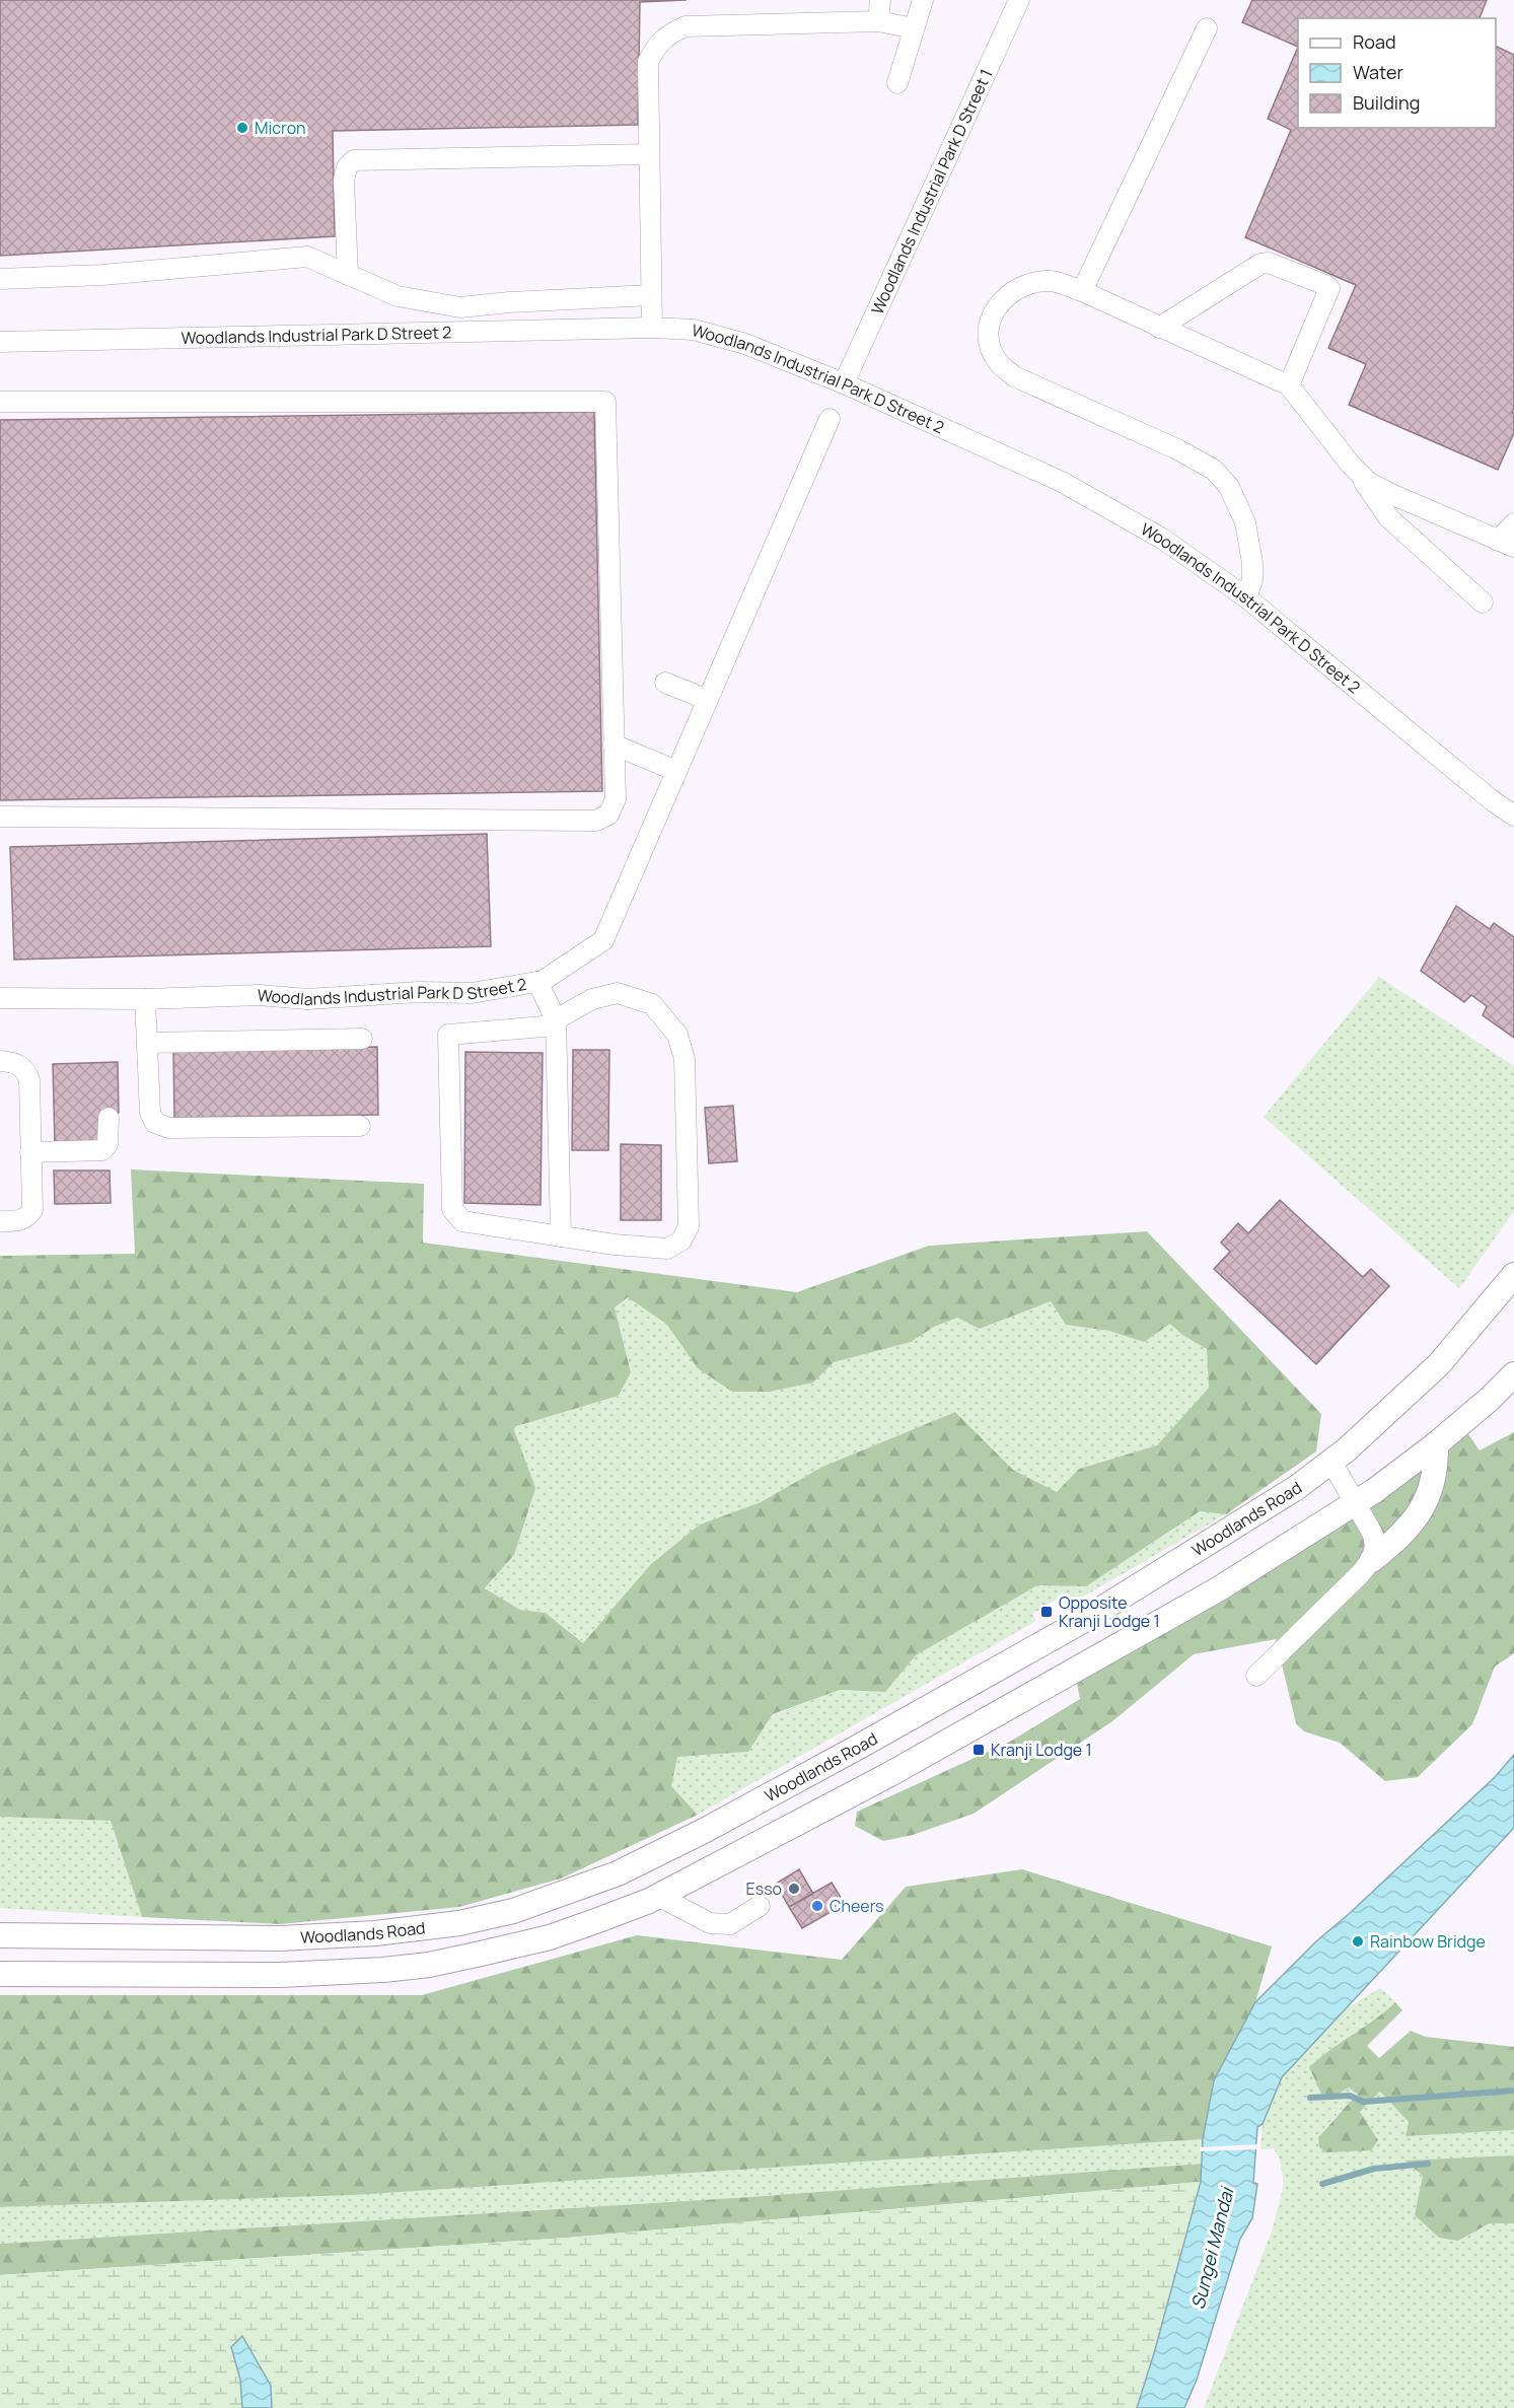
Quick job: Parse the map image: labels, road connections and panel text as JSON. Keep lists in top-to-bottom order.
{
  "streets": {
    "main road": ["Woodlands Road"],
    "street": ["Woodlands Industrial Park D Street 1", "Woodlands Industrial Park D Street 2"]
  },
  "crossings": [
    ["Woodlands Industrial Park D Street 1", "Woodlands Industrial Park D Street 2"]
  ],
  "water": ["Sungei Mandai"],
  "places": {
    "other": [
      "Micron",
      "Esso",
      "Cheers",
      "Rainbow Bridge"
    ],
    "transit": ["Opposite Kranji Lodge 1", "Kranji Lodge 1"]
  },
  "legend": ["Road", "Water", "Building"]
}
